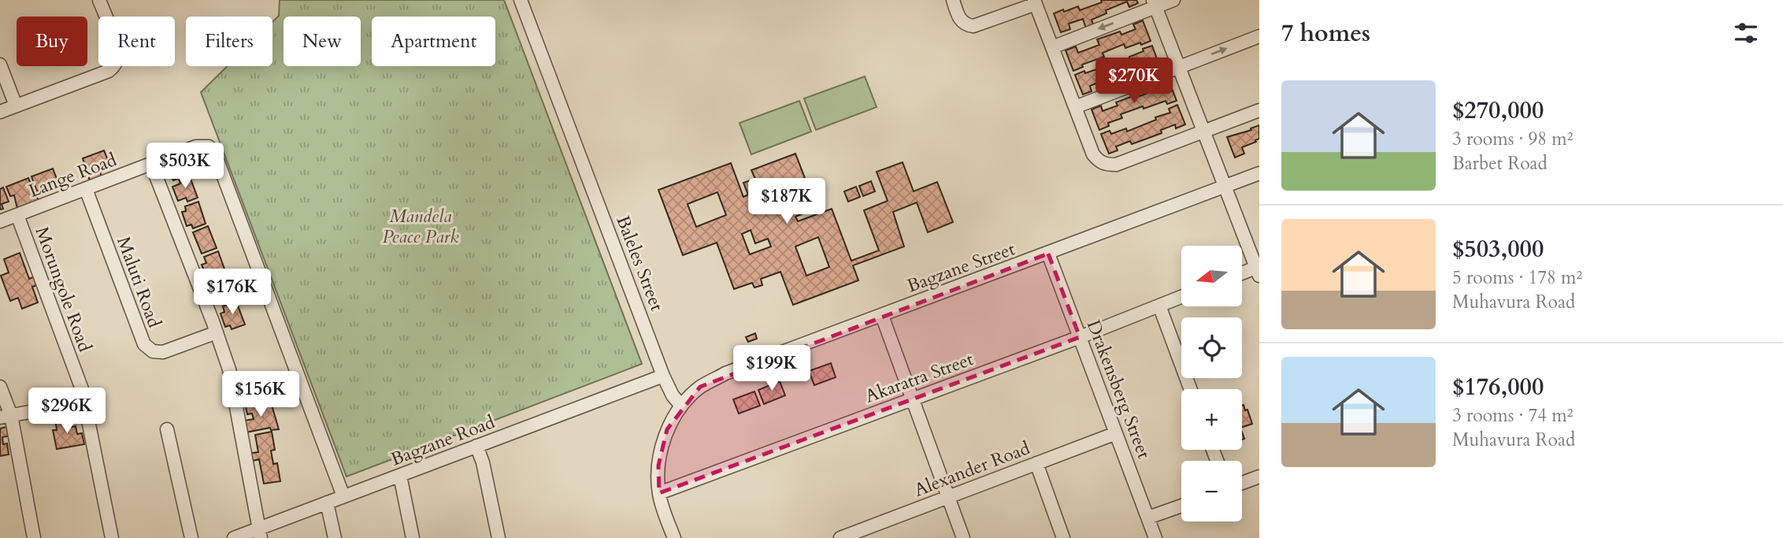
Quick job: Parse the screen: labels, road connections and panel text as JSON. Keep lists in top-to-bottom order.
{
  "streets": {
    "street": [
      "Lange Road",
      "Baleles Street",
      "Bagzane Street",
      "Maluti Road",
      "Morungole Road",
      "Akaratra Street",
      "Drakensberg Street",
      "Bagzane Road",
      "Alexander Road"
    ]
  },
  "crossings": [
    ["Lange Road", "Maluti Road"],
    ["Lange Road", "Morungole Road"],
    ["Lange Road", "Bagzane Road"],
    ["Baleles Street", "Bagzane Street"],
    ["Baleles Street", "Bagzane Road"],
    ["Bagzane Street", "Drakensberg Street"],
    ["Akaratra Street", "Drakensberg Street"],
    ["Drakensberg Street", "Alexander Road"]
  ],
  "parks": ["Mandela Peace Park"],
  "north": "left",
  "page": {
    "heading": "7 homes",
    "chip": [
      "Buy",
      "Rent",
      "Filters",
      "New",
      "Apartment"
    ],
    "price": [
      "$270K",
      "$503K",
      "$187K",
      "$176K",
      "$199K",
      "$156K",
      "$296K"
    ],
    "list": [
      {
        "name": "$270,000",
        "note": "3 rooms · 98 m² · Barbet Road"
      },
      {
        "name": "$503,000",
        "note": "5 rooms · 178 m² · Muhavura Road"
      },
      {
        "name": "$176,000",
        "note": "3 rooms · 74 m² · Muhavura Road"
      }
    ],
    "map_buttons": ["+", "−"]
  }
}
